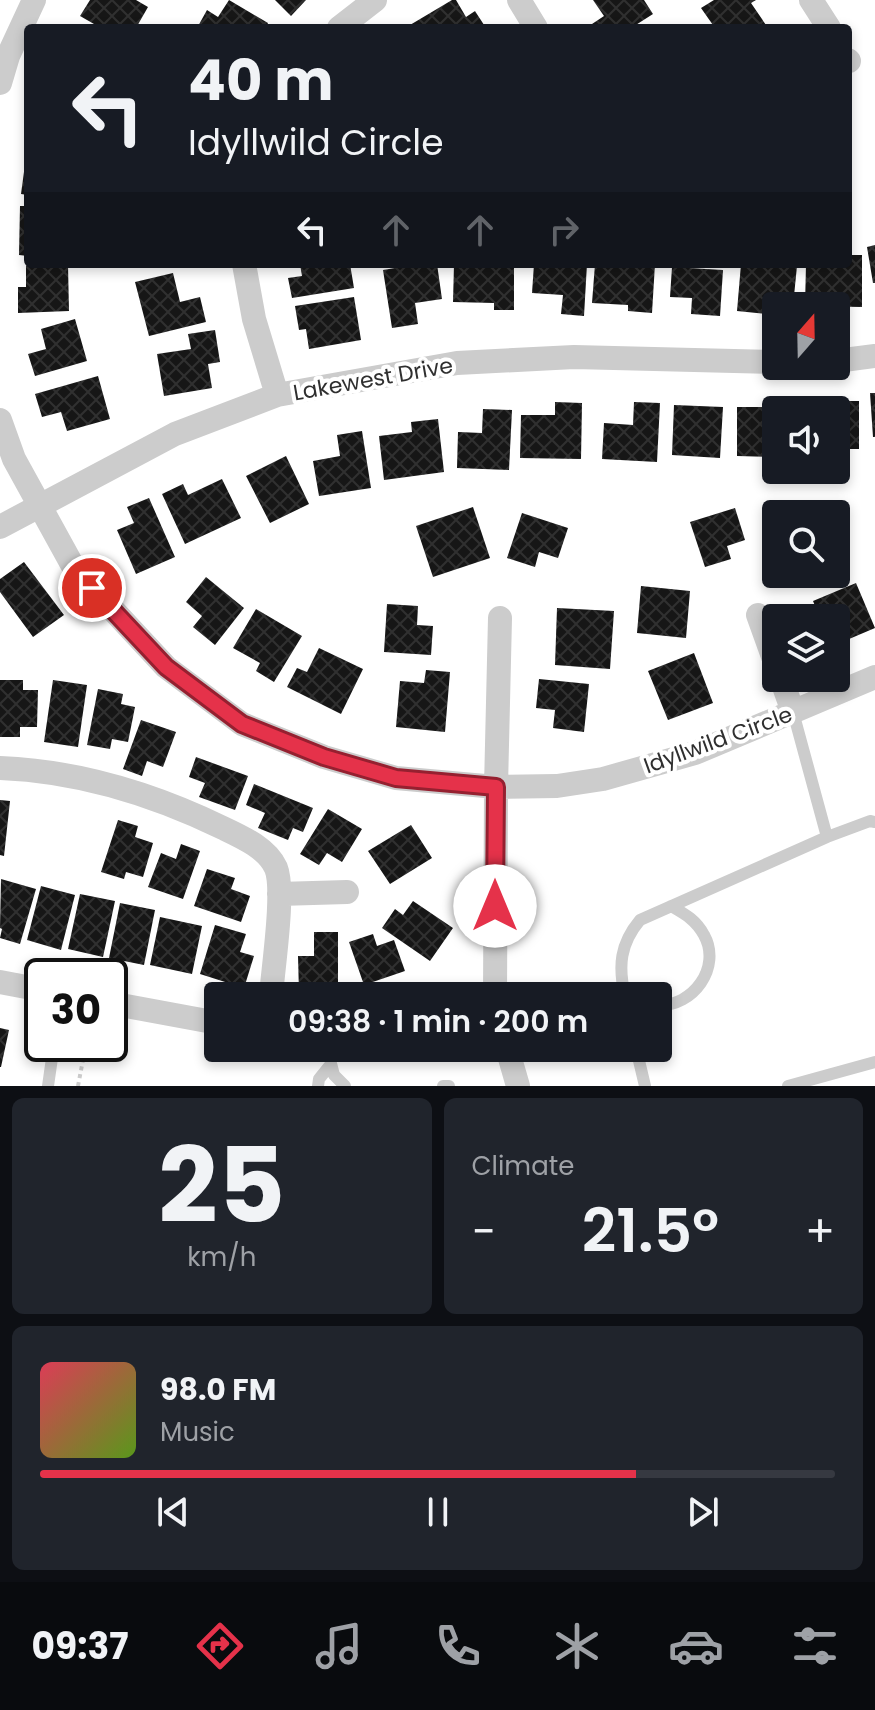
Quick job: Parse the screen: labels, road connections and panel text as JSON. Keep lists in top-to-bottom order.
{
  "streets": {
    "street": ["Lakewest Drive", "Idyllwild Circle"]
  },
  "crossings": [
    ["Lakewest Drive", "Idyllwild Circle"]
  ],
  "north": "top",
  "page": {
    "turn": ["40 m", "Idyllwild Circle"],
    "limit": "30",
    "trip": "09:38 · 1 min · 200 m",
    "tile": [
      ["25", "km/h"],
      "Climate"
    ],
    "heat": ["−", "21.5°", "+"],
    "song": ["98.0 FM", "Music"],
    "tabs": "09:37"
  }
}
